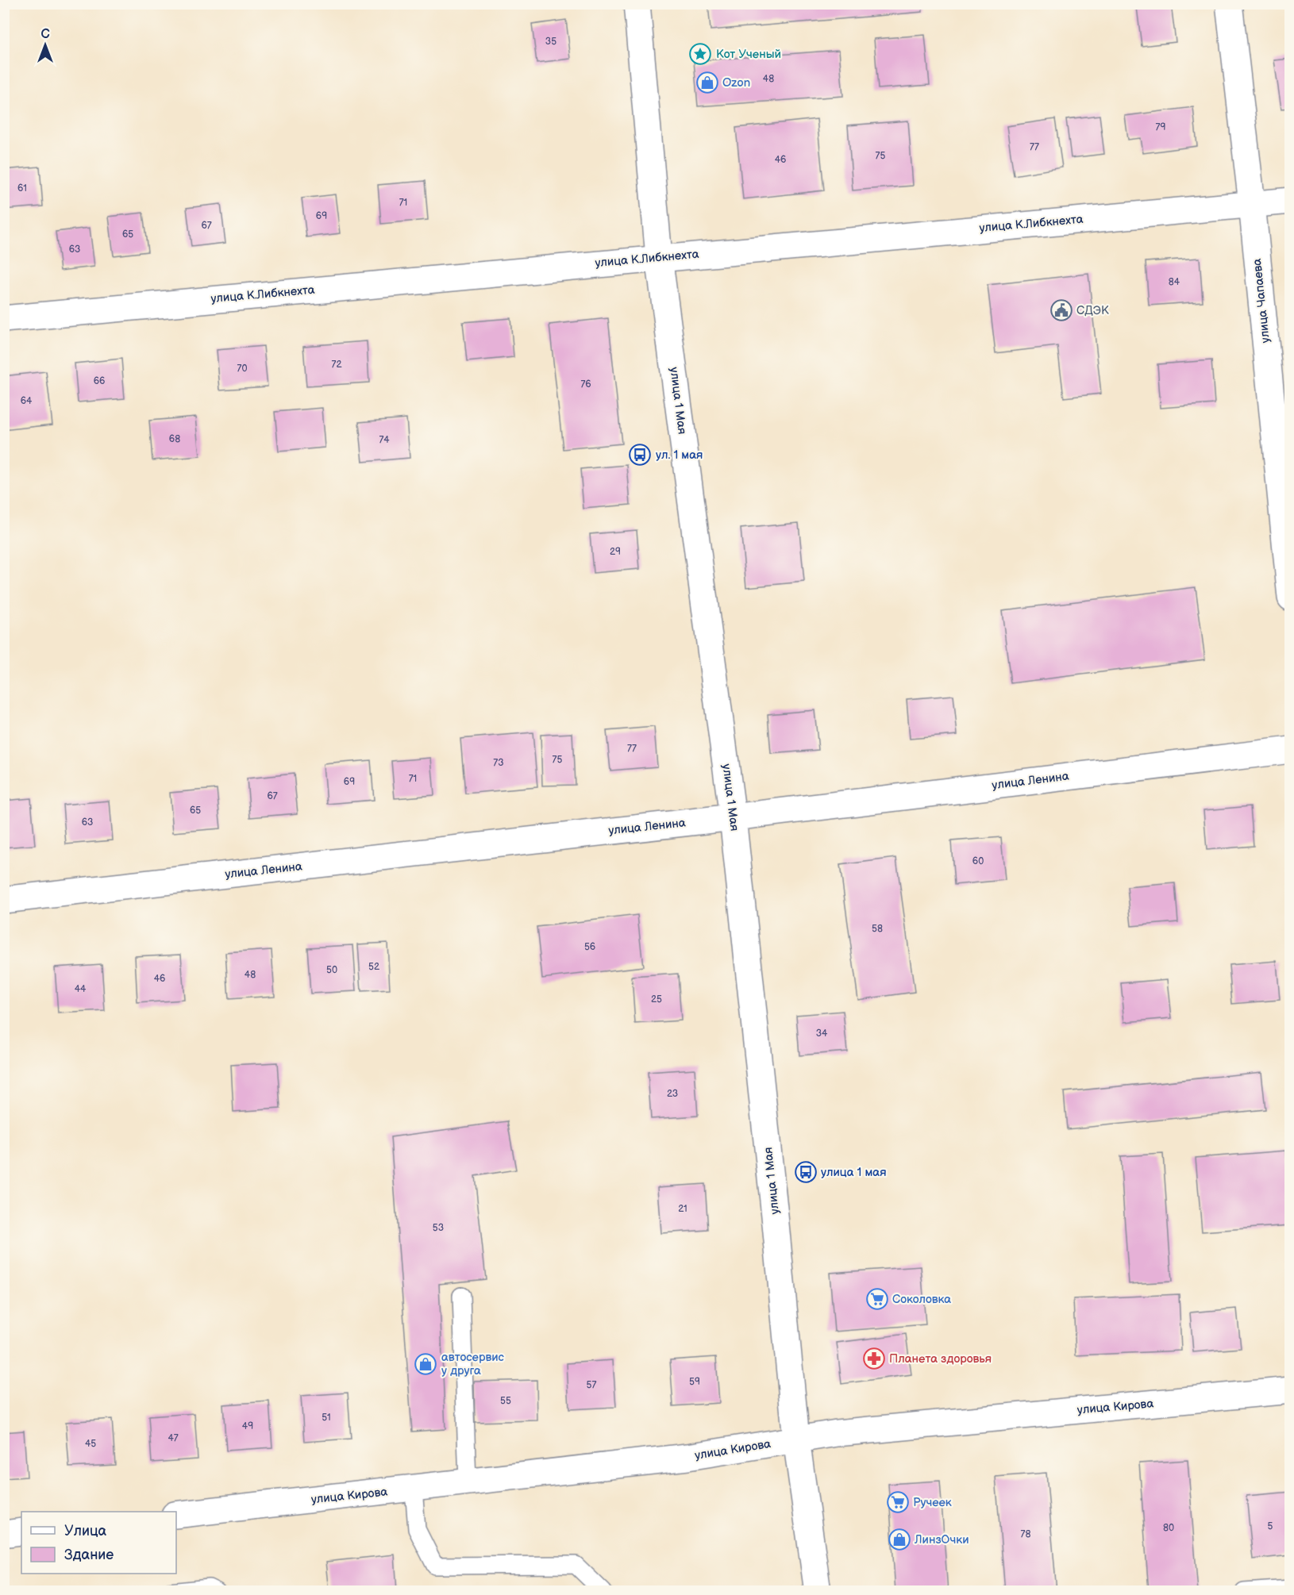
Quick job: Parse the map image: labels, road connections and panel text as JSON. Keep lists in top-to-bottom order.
{
  "streets": {
    "main road": [
      "улица К.Либкнехта",
      "улица Чапаева",
      "улица 1 Мая",
      "улица Ленина",
      "улица Кирова"
    ]
  },
  "crossings": [
    ["улица К.Либкнехта", "улица Чапаева"],
    ["улица К.Либкнехта", "улица 1 Мая"],
    ["улица 1 Мая", "улица Ленина"],
    ["улица 1 Мая", "улица Кирова"]
  ],
  "places": {
    "place": ["Кот Ученый"],
    "shop": ["Ozon", "автосервис у друга", "ЛинзОчки"],
    "public building": ["СДЭК"],
    "bus stop": ["ул. 1 мая", "улица 1 мая"],
    "supermarket": ["Соколовка", "Ручеек"],
    "pharmacy": ["Планета здоровья"]
  },
  "house_numbers": [
    "35",
    "48",
    "79",
    "77",
    "75",
    "46",
    "61",
    "71",
    "69",
    "67",
    "65",
    "63",
    "84",
    "72",
    "70",
    "66",
    "76",
    "64",
    "68",
    "74",
    "29",
    "77",
    "75",
    "73",
    "71",
    "69",
    "67",
    "65",
    "63",
    "60",
    "58",
    "56",
    "52",
    "50",
    "48",
    "46",
    "44",
    "25",
    "34",
    "23",
    "21",
    "53",
    "59",
    "57",
    "55",
    "51",
    "49",
    "47",
    "45",
    "5",
    "80",
    "78"
  ],
  "legend": ["Улица", "Здание"],
  "north": "top"
}
